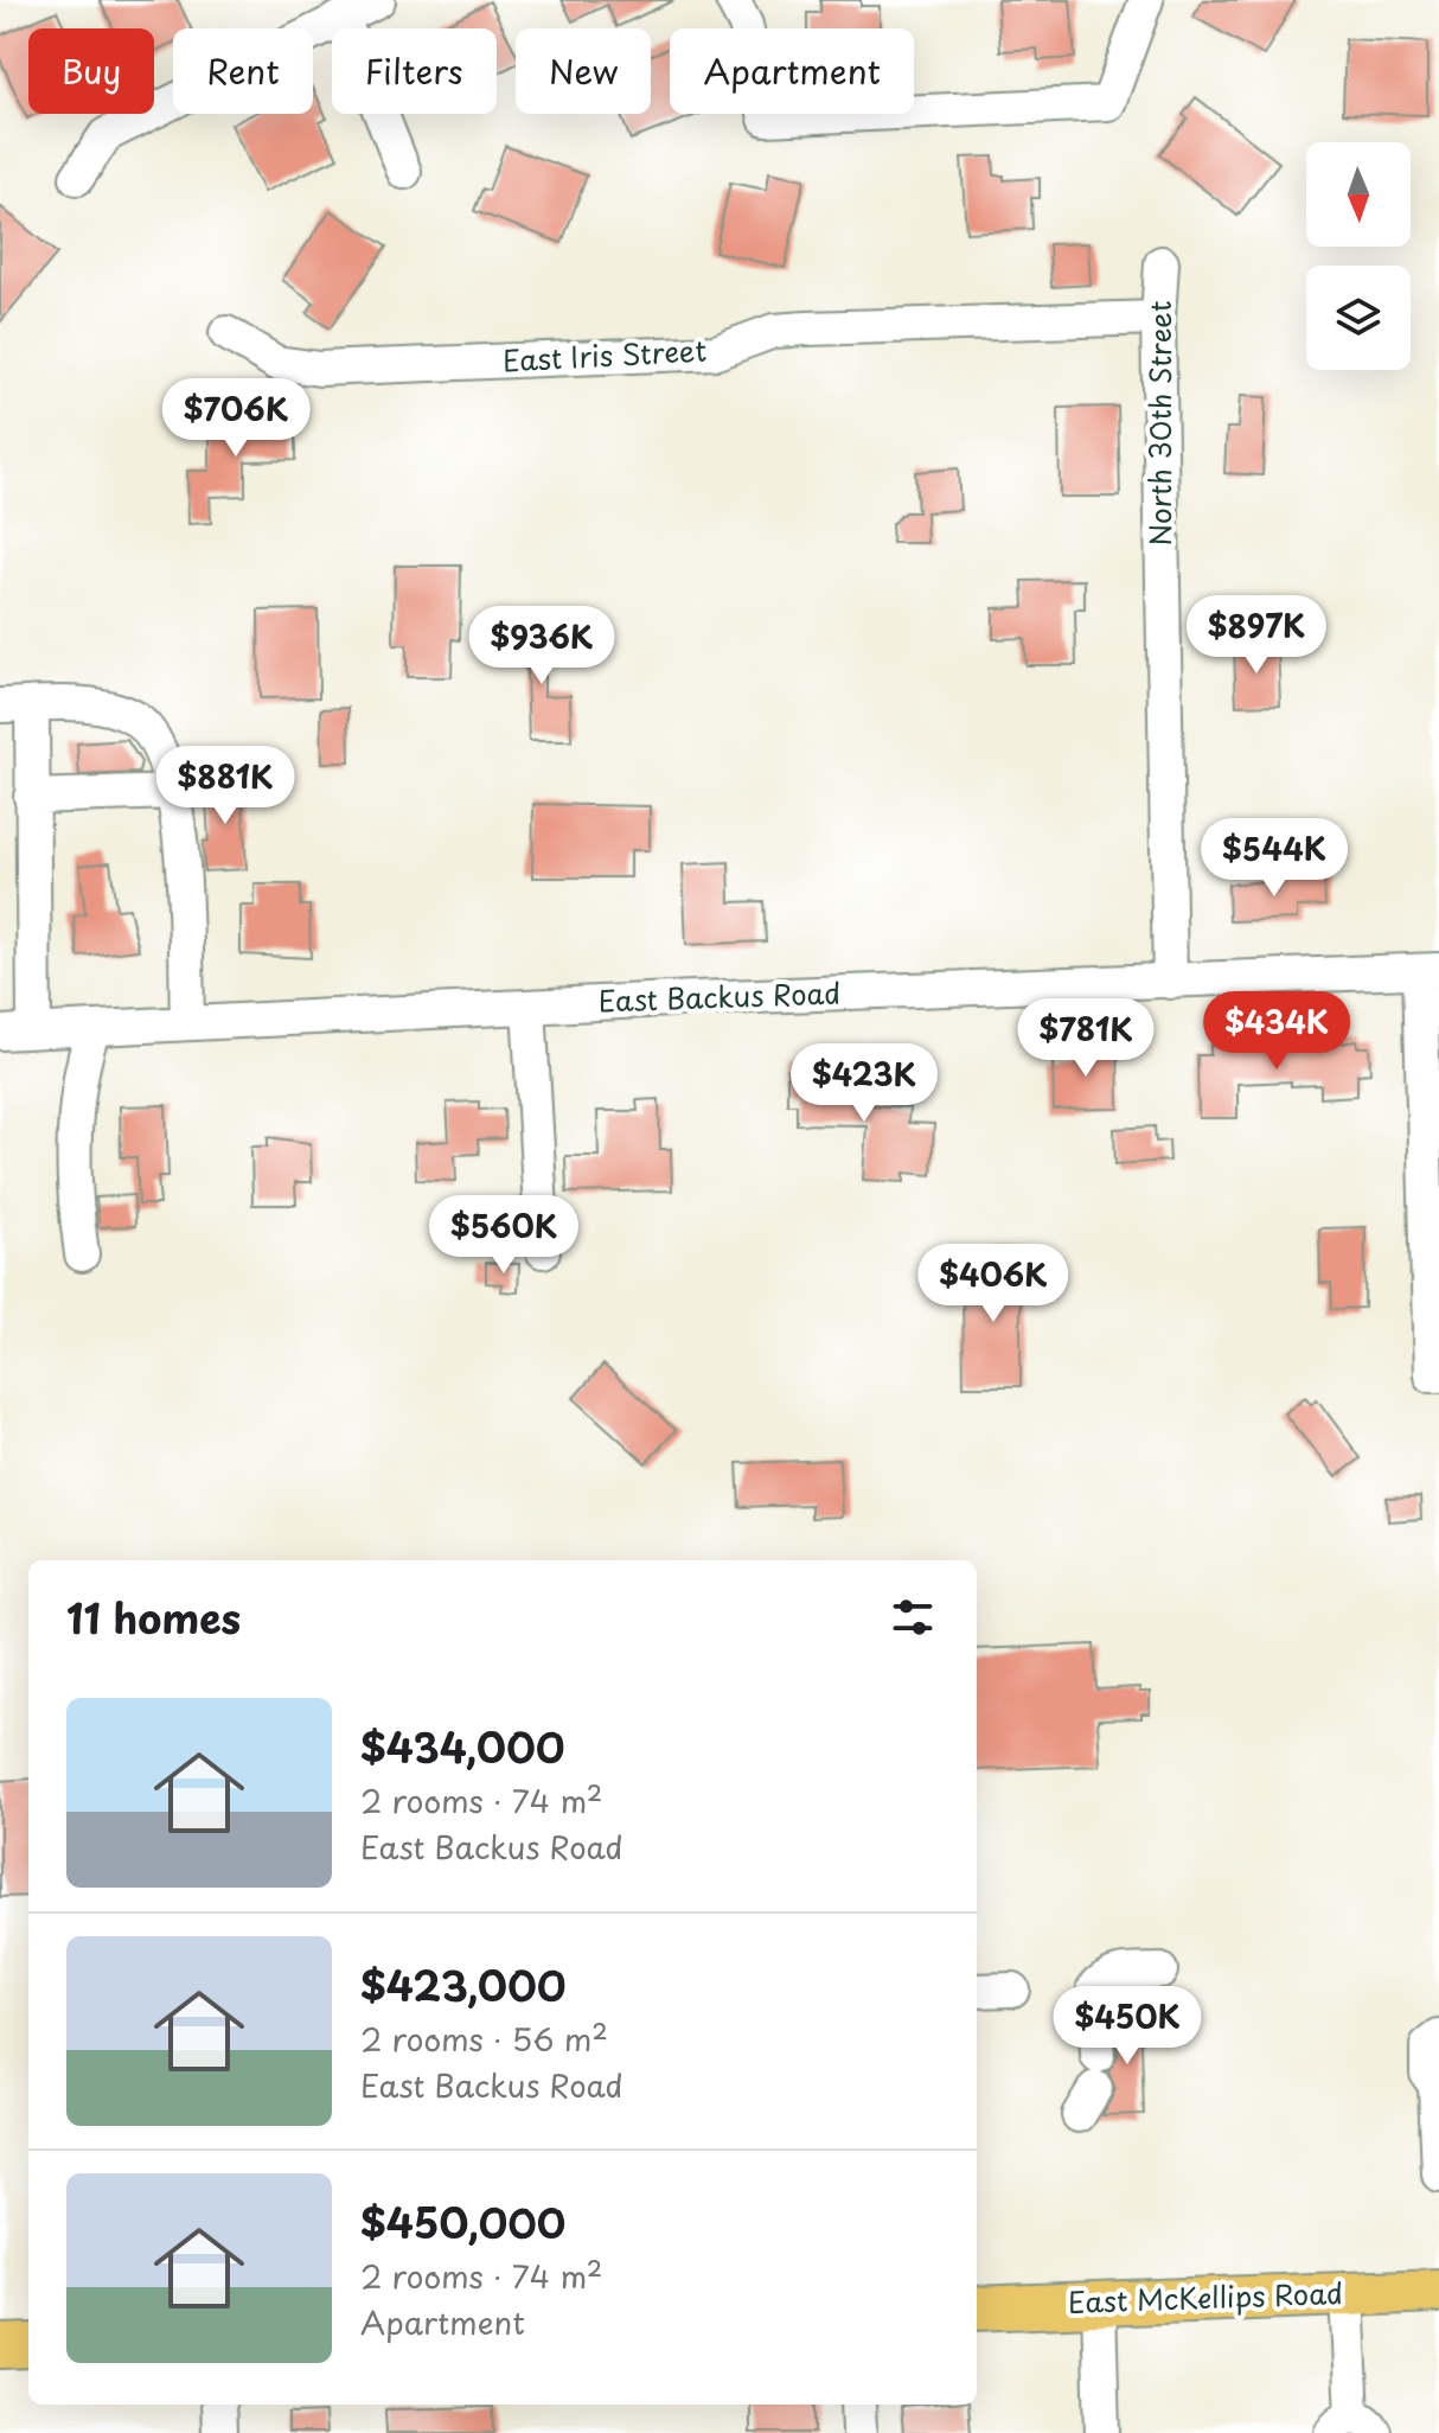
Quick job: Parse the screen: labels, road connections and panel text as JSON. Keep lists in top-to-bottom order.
{
  "streets": {
    "main road": ["East McKellips Road"],
    "street": ["East Iris Street", "North 30th Street", "East Backus Road"]
  },
  "crossings": [
    ["East Iris Street", "North 30th Street"],
    ["North 30th Street", "East Backus Road"]
  ],
  "north": "bottom",
  "page": {
    "chip": [
      "Buy",
      "Rent",
      "Filters",
      "New",
      "Apartment"
    ],
    "price": [
      "$706K",
      "$897K",
      "$936K",
      "$881K",
      "$544K",
      "$434K",
      "$781K",
      "$423K",
      "$560K",
      "$406K",
      "$450K"
    ],
    "heading": "11 homes",
    "list": [
      {
        "name": "$434,000",
        "note": "2 rooms · 74 m² · East Backus Road"
      },
      {
        "name": "$423,000",
        "note": "2 rooms · 56 m² · East Backus Road"
      },
      {
        "name": "$450,000",
        "note": "2 rooms · 74 m² · Apartment"
      }
    ]
  }
}
